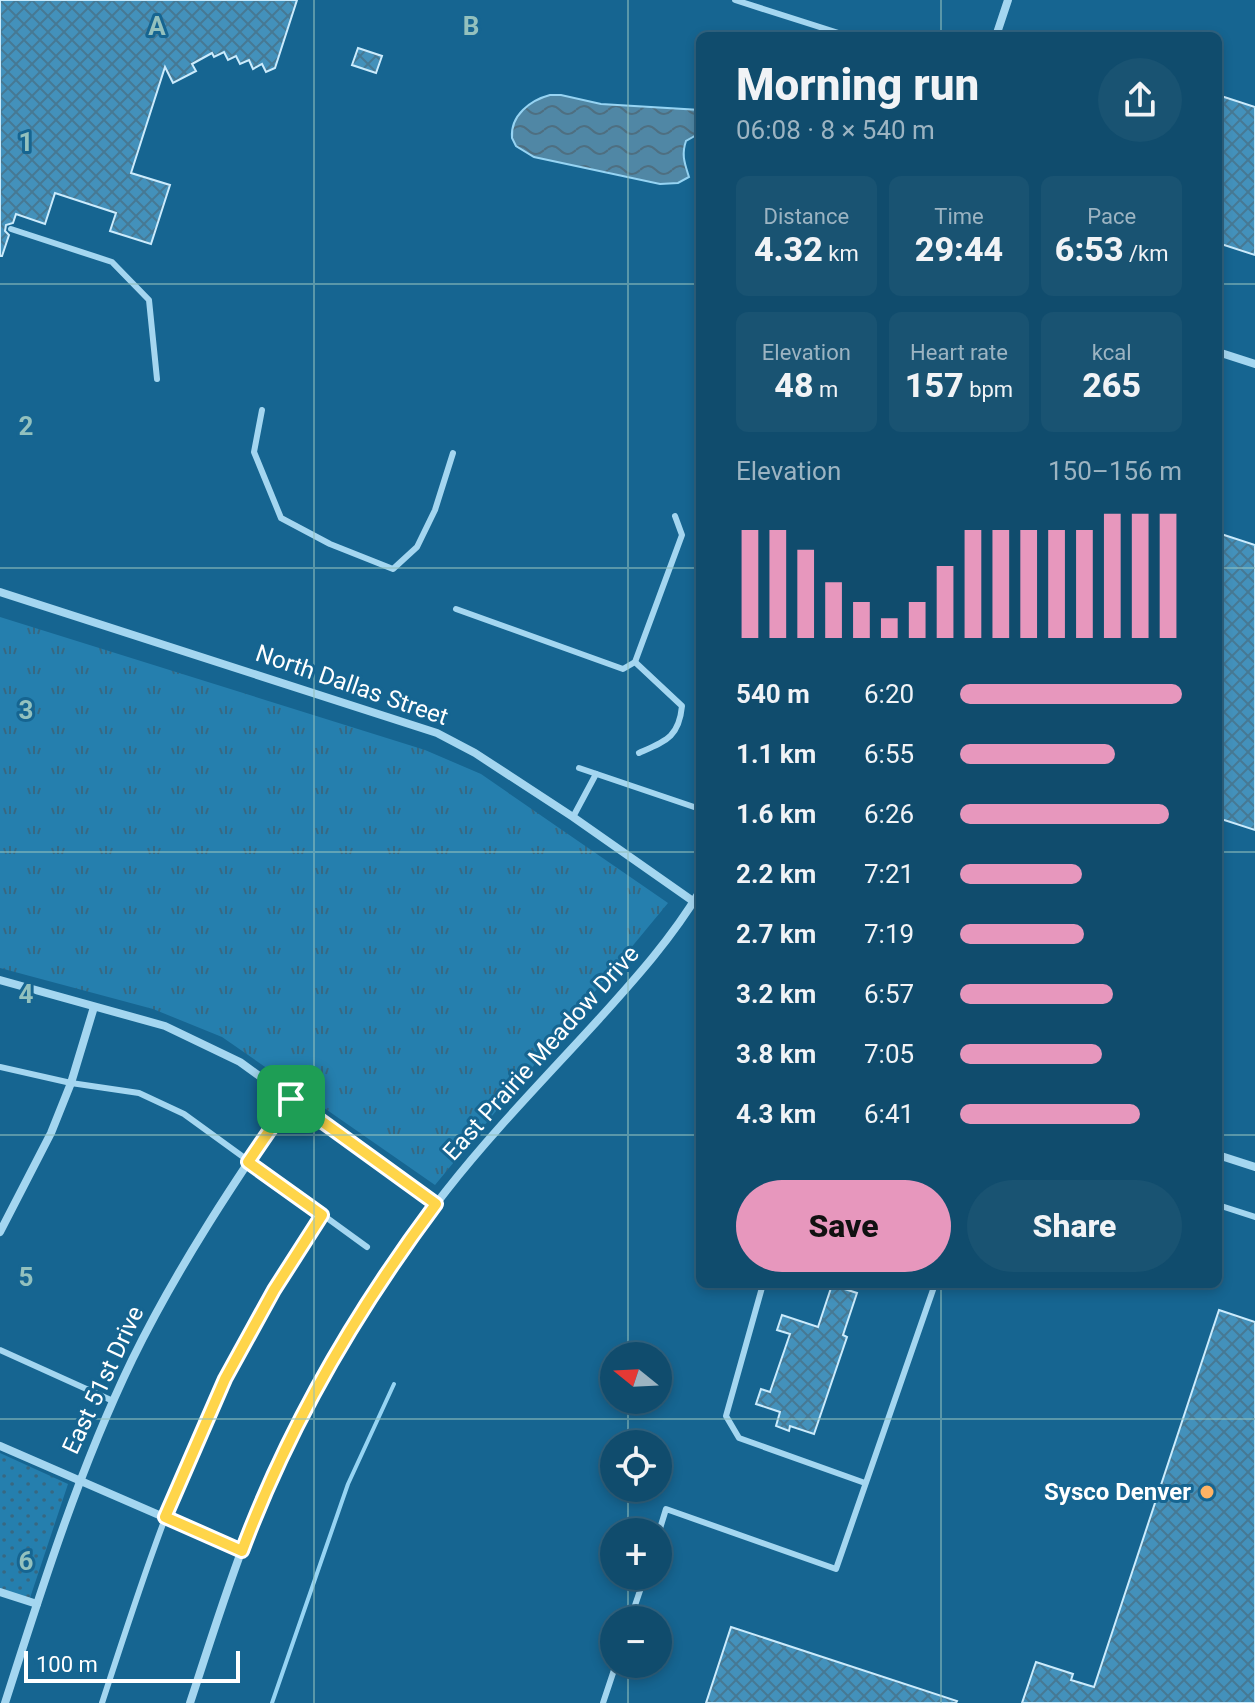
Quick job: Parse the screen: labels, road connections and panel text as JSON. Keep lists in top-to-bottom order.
{
  "streets": {
    "street": ["North Dallas Street", "East Prairie Meadow Drive", "East 51st Drive"]
  },
  "places": ["Sysco Denver"],
  "scale_bar": "100 m",
  "north": "left",
  "page": {
    "heading": ["Morning run", "06:08 · 8 × 540 m"],
    "stats": [
      ["Distance", "4.32 km"],
      ["Time", "29:44"],
      ["Pace", "6:53 /km"],
      ["Elevation", "48 m"],
      ["Heart rate", "157 bpm"],
      ["kcal", "265"]
    ],
    "chart": ["Elevation", "150–156 m"],
    "list": [
      {
        "name": "540 m",
        "note": "6:20"
      },
      {
        "name": "1.1 km",
        "note": "6:55"
      },
      {
        "name": "1.6 km",
        "note": "6:26"
      },
      {
        "name": "2.2 km",
        "note": "7:21"
      },
      {
        "name": "2.7 km",
        "note": "7:19"
      },
      {
        "name": "3.2 km",
        "note": "6:57"
      },
      {
        "name": "3.8 km",
        "note": "7:05"
      },
      {
        "name": "4.3 km",
        "note": "6:41"
      }
    ],
    "buttons": ["Save", "Share"],
    "map_buttons": ["+", "−"],
    "scale": "100 m"
  },
  "grid": {
    "columns": ["A", "B"],
    "rows": [
      "1",
      "2",
      "3",
      "4",
      "5",
      "6"
    ]
  }
}
